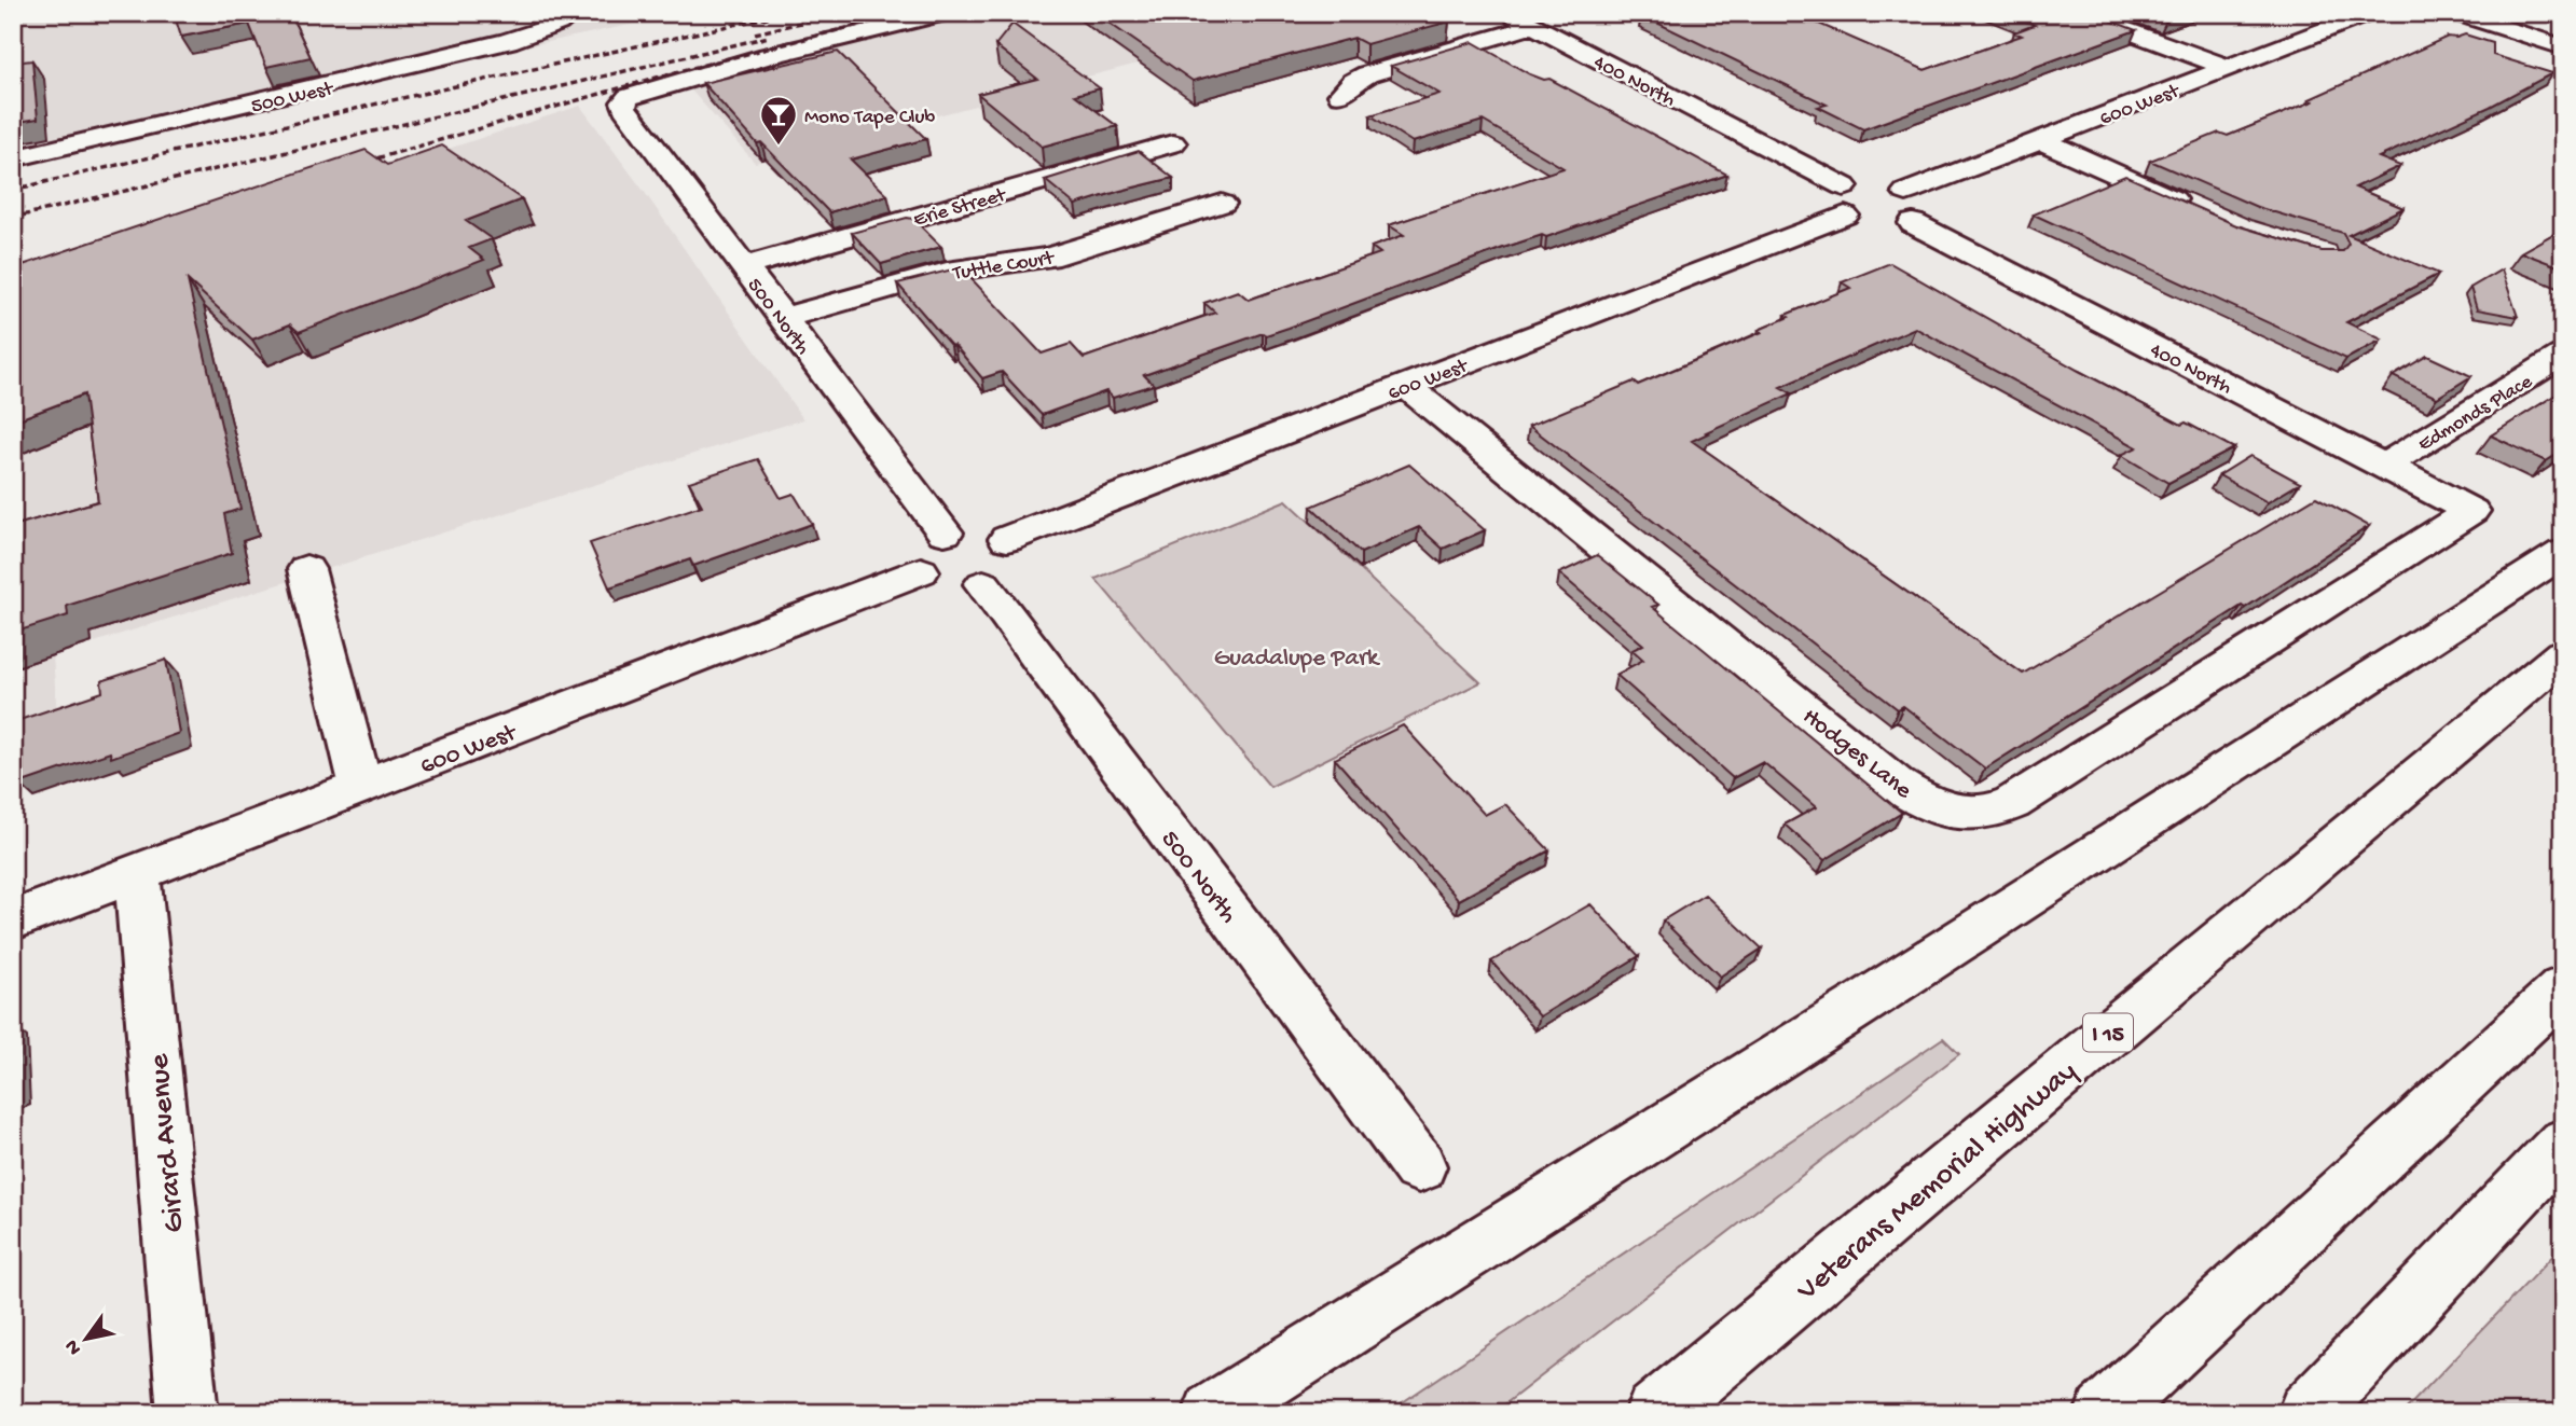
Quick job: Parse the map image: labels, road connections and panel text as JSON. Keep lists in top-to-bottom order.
{
  "streets": {
    "main road": [
      "400 North",
      "500 West",
      "600 West",
      "Erie Street",
      "Tuttle Court",
      "500 North",
      "Edmonds Place",
      "Hodges Lane",
      "I 15",
      "Girard Avenue",
      "Veterans Memorial Highway"
    ]
  },
  "crossings": [
    ["400 North", "600 West"],
    ["400 North", "Edmonds Place"],
    ["400 North", "Hodges Lane"],
    ["600 West", "500 North"],
    ["600 West", "Hodges Lane"],
    ["600 West", "Girard Avenue"],
    ["Erie Street", "500 North"],
    ["Tuttle Court", "500 North"]
  ],
  "parks": ["Guadalupe Park"],
  "places": {
    "bar": ["Mono Tape Club"]
  },
  "north": "bottom left"
}
